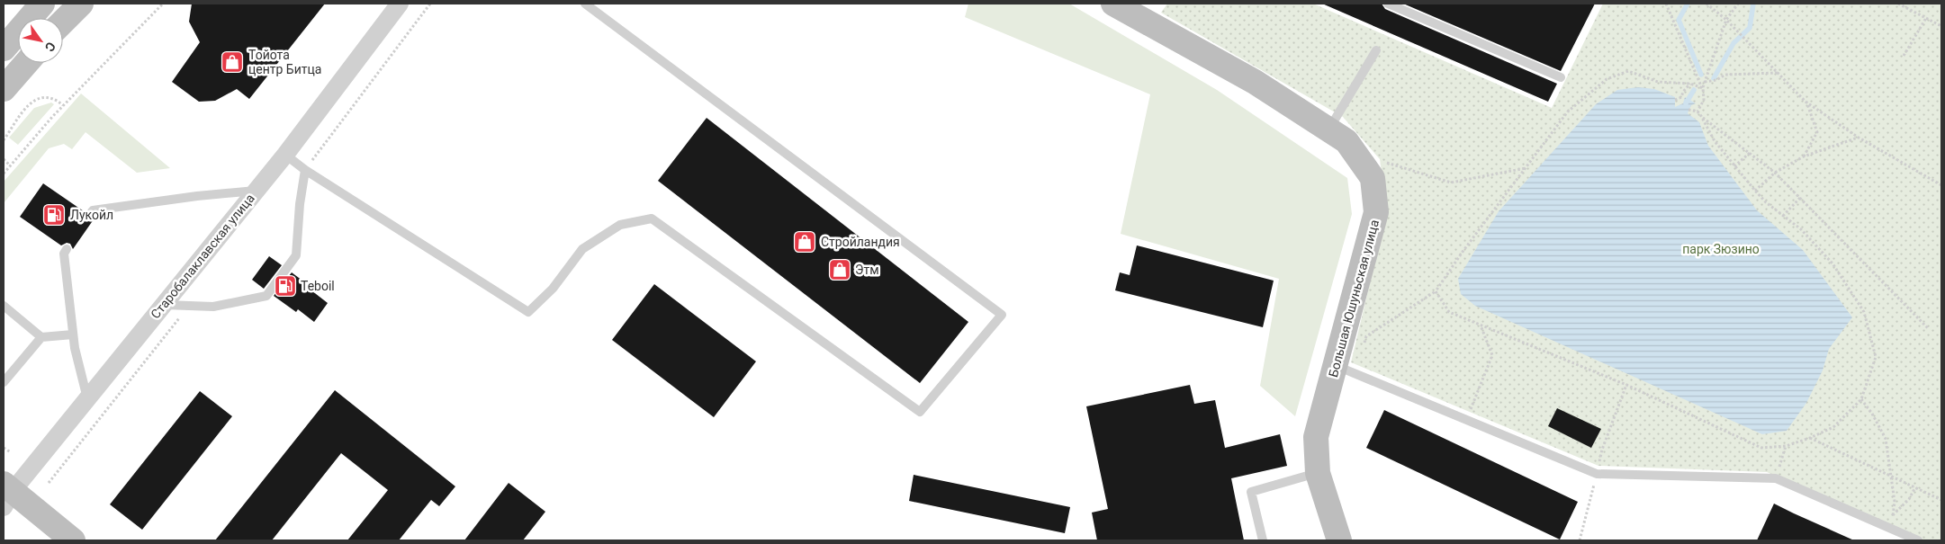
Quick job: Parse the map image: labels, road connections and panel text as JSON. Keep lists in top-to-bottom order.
{
  "streets": {
    "street": ["Старобалаклавская улица", "Большая Юшуньская улица"]
  },
  "parks": ["парк Зюзино"],
  "places": {
    "shop": ["Тойота центр Битца", "Стройландия", "Этм"],
    "fuel station": ["Лукойл", "Teboil"]
  },
  "north": "bottom right"
}
